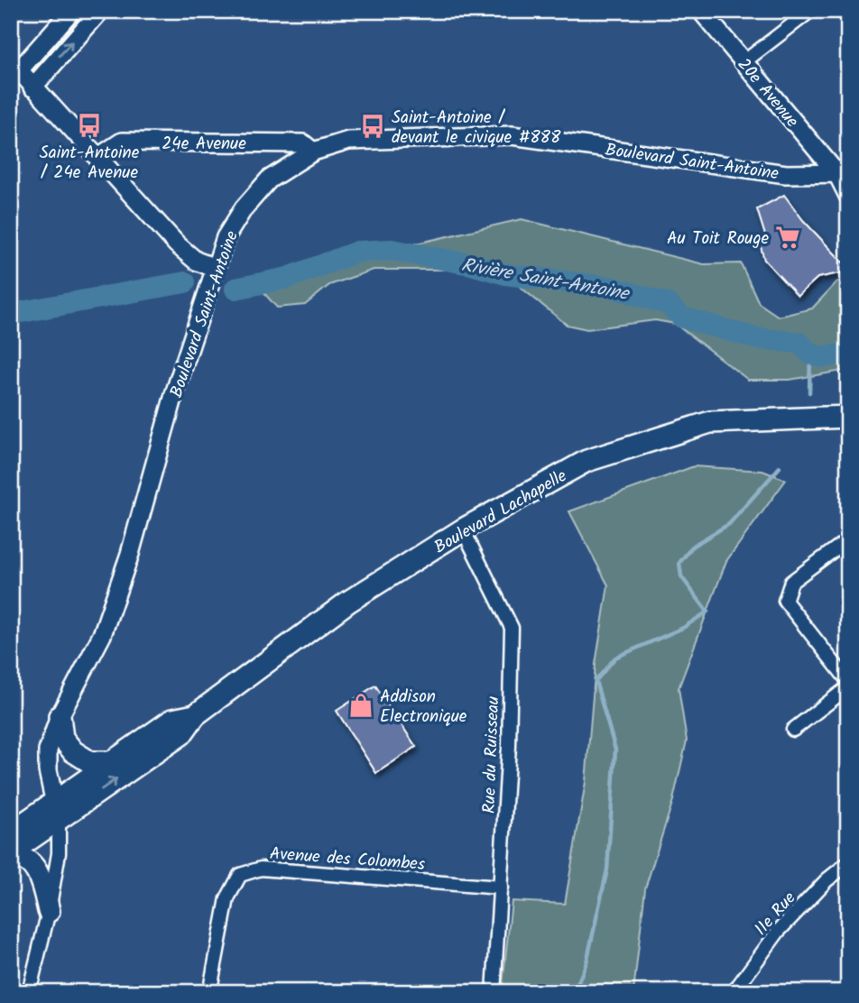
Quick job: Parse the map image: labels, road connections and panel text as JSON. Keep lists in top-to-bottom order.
{
  "streets": {
    "main road": ["Boulevard Lachapelle"],
    "street": [
      "20e Avenue",
      "24e Avenue",
      "Boulevard Saint-Antoine",
      "Rue du Ruisseau",
      "Avenue des Colombes",
      "11e Rue"
    ]
  },
  "crossings": [
    ["20e Avenue", "Boulevard Saint-Antoine"],
    ["24e Avenue", "Boulevard Saint-Antoine"],
    ["Boulevard Saint-Antoine", "Boulevard Lachapelle"],
    ["Boulevard Lachapelle", "Rue du Ruisseau"],
    ["Rue du Ruisseau", "Avenue des Colombes"]
  ],
  "water": ["Rivière Saint-Antoine"],
  "places": {
    "bus stop": ["Saint-Antoine / 24e Avenue", "Saint-Antoine / devant le civique #888"],
    "supermarket": ["Au Toit Rouge"],
    "shop": ["Addison Electronique"]
  }
}
